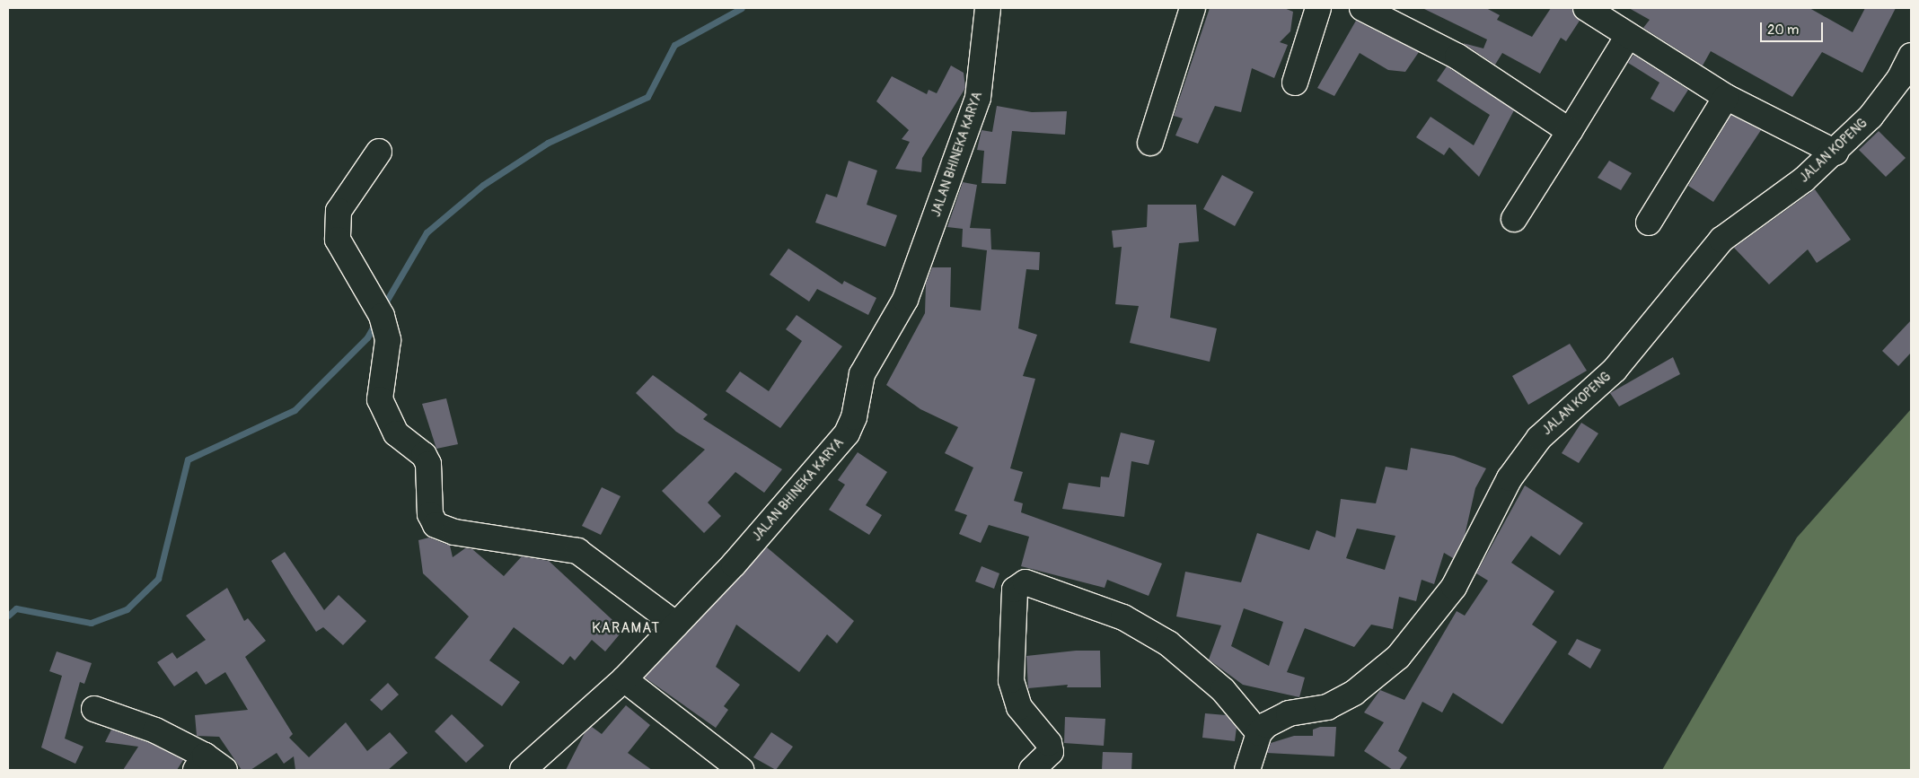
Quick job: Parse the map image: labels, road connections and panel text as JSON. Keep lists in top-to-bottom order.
{
  "streets": {
    "street": ["JALAN KOPENG", "JALAN BHINEKA KARYA"]
  },
  "districts": ["KARAMAT"],
  "scale_bar": "20 m"
}
